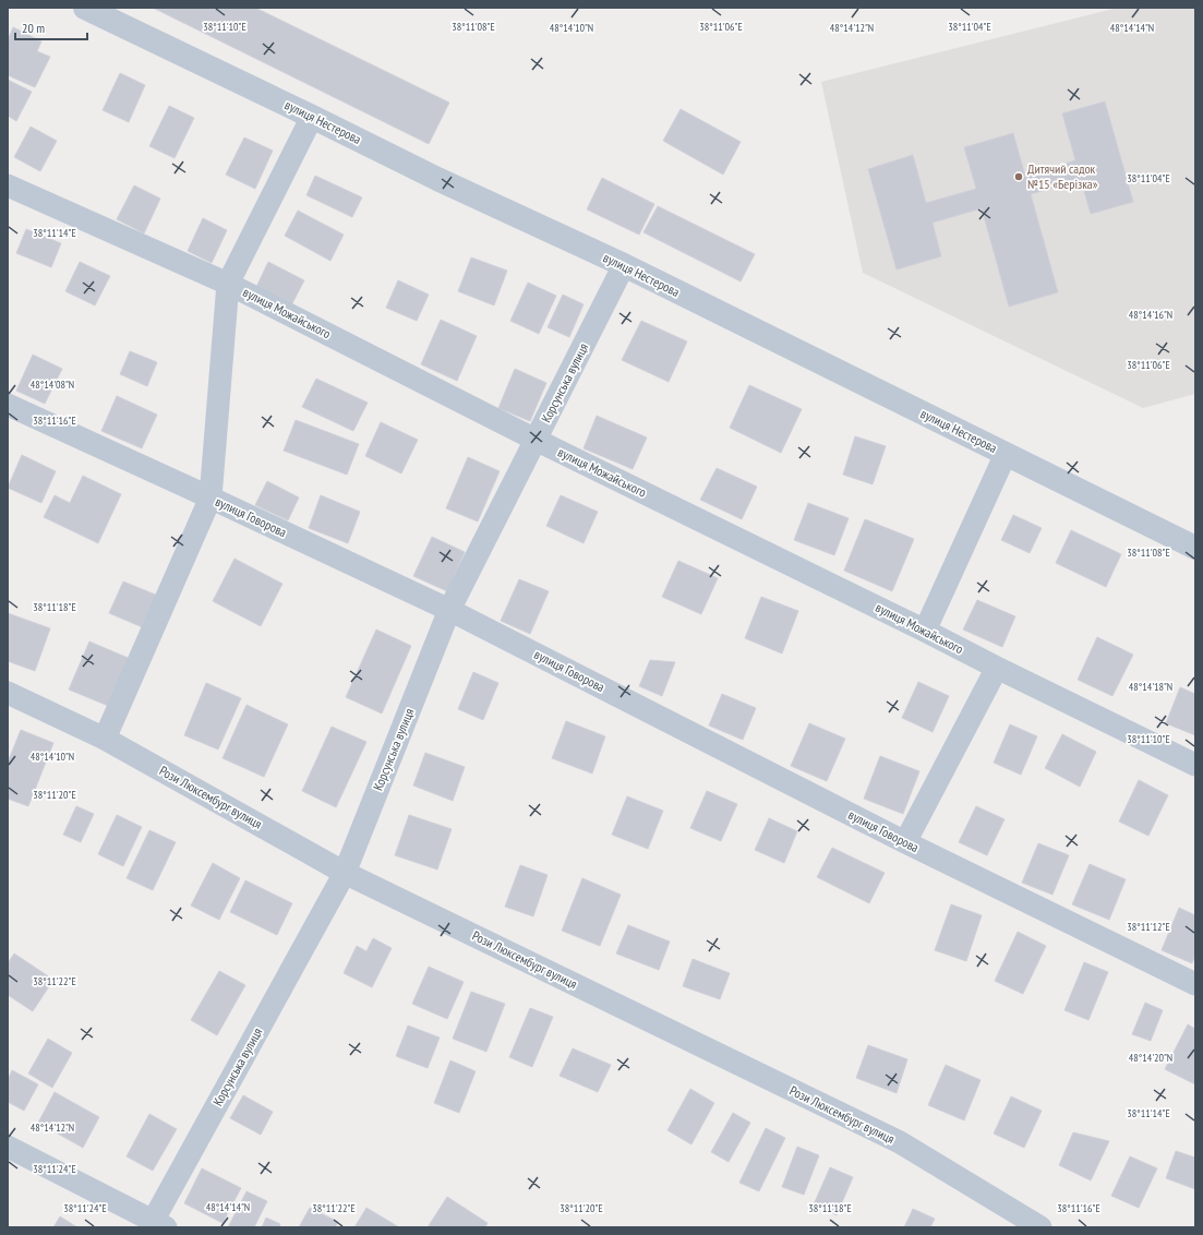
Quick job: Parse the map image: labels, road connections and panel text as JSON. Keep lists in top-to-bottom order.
{
  "streets": {
    "street": [
      "вулиця Нестерова",
      "вулиця Можайського",
      "Корсунська вулиця",
      "вулиця Говорова",
      "Рози Люксембург вулиця"
    ]
  },
  "crossings": [
    ["вулиця Нестерова", "Корсунська вулиця"],
    ["вулиця Можайського", "Корсунська вулиця"],
    ["Корсунська вулиця", "вулиця Говорова"],
    ["Корсунська вулиця", "Рози Люксембург вулиця"]
  ],
  "places": ["Дитячий садок №15 «Берізка»"],
  "scale_bar": "20 m",
  "coordinates": [
    "38°11'08\"E",
    "38°11'06\"E",
    "38°11'04\"E",
    "38°11'10\"E",
    "48°14'10\"N",
    "48°14'12\"N",
    "48°14'14\"N",
    "38°11'14\"E",
    "48°14'16\"N",
    "48°14'08\"N",
    "38°11'16\"E",
    "38°11'18\"E",
    "48°14'18\"N",
    "38°11'20\"E",
    "38°11'12\"E",
    "38°11'22\"E",
    "48°14'20\"N",
    "38°11'24\"E"
  ]
}
